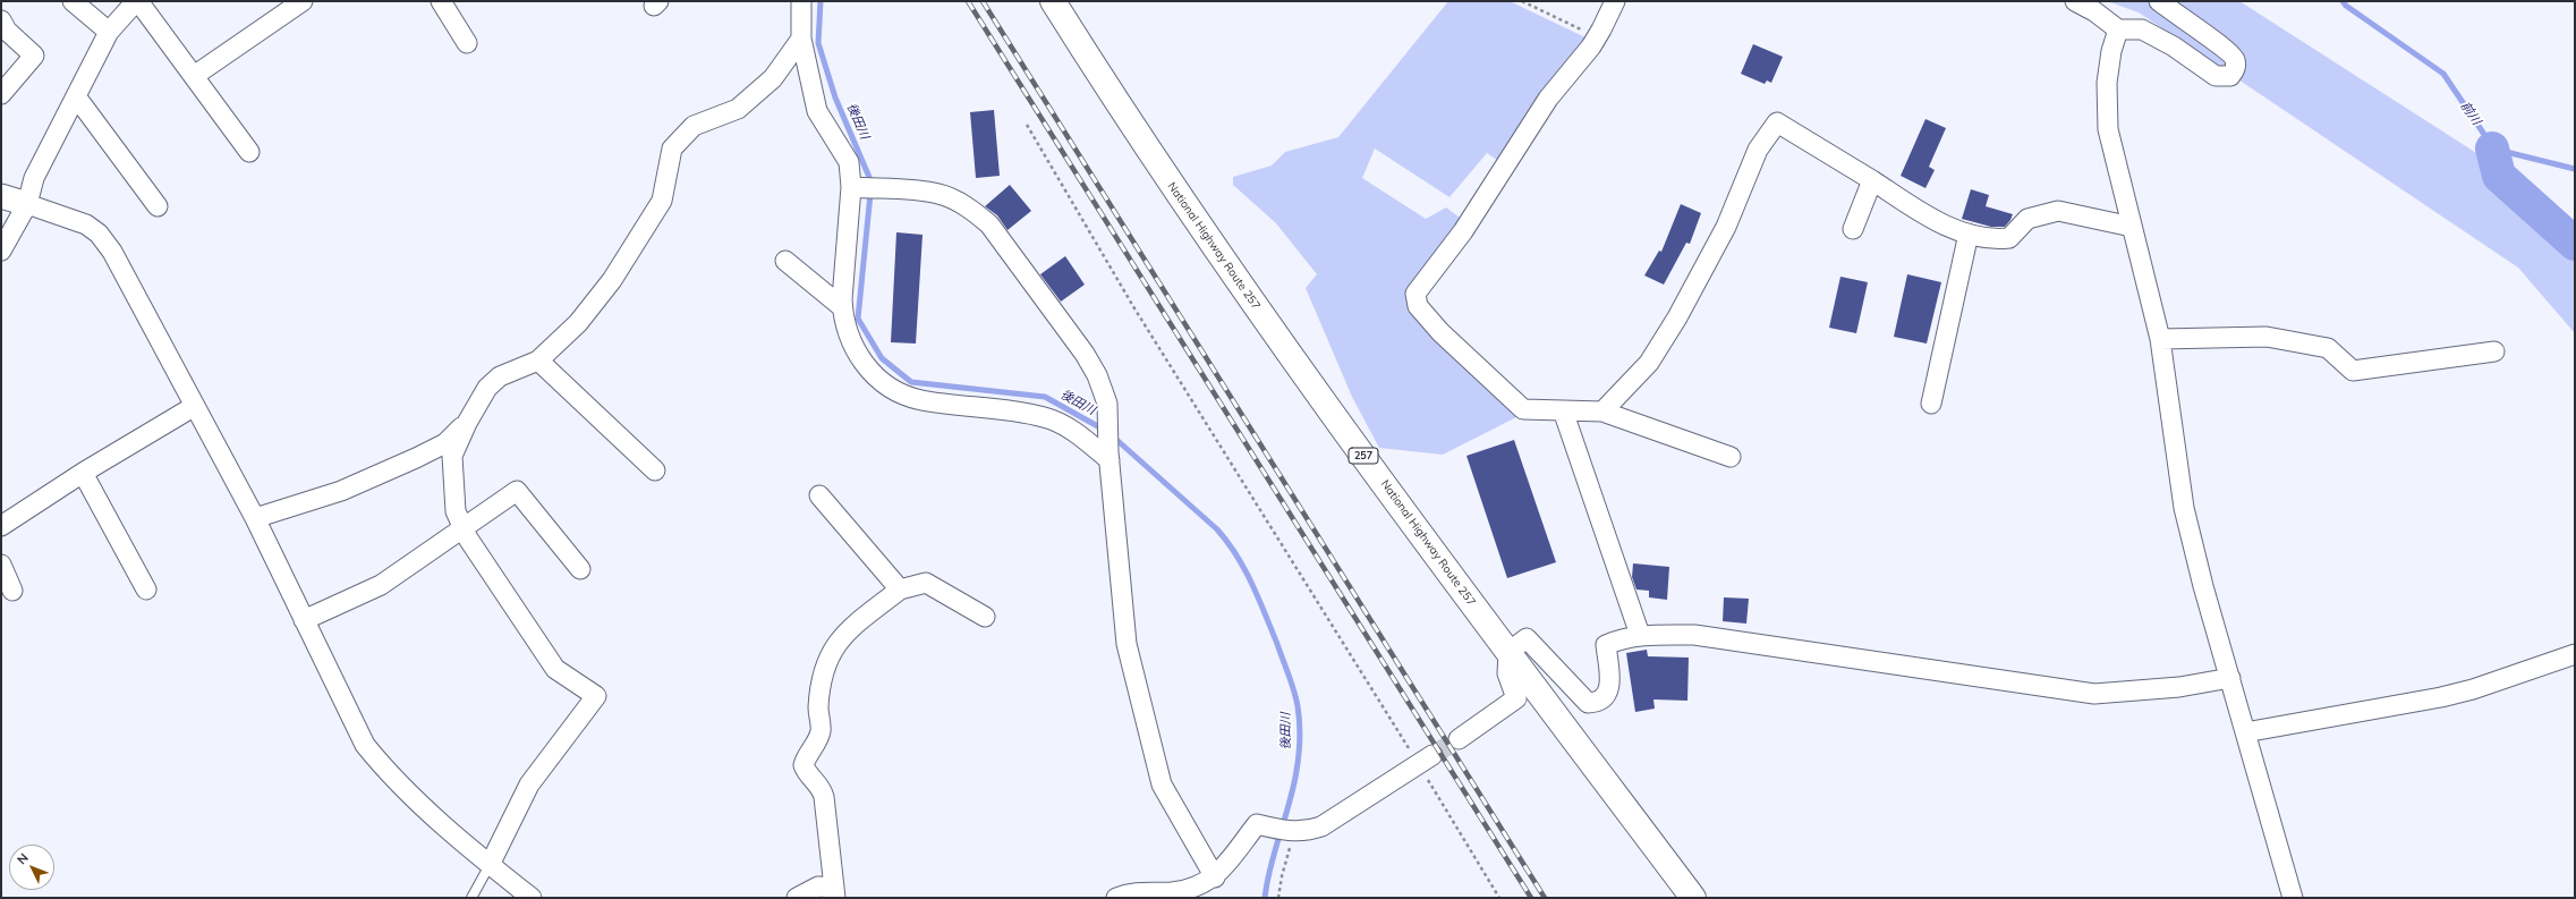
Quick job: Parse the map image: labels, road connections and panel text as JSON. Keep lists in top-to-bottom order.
{
  "streets": {
    "highway": ["National Highway Route 257", "257"]
  },
  "water": ["前川", "後田川"],
  "north": "top left"
}
